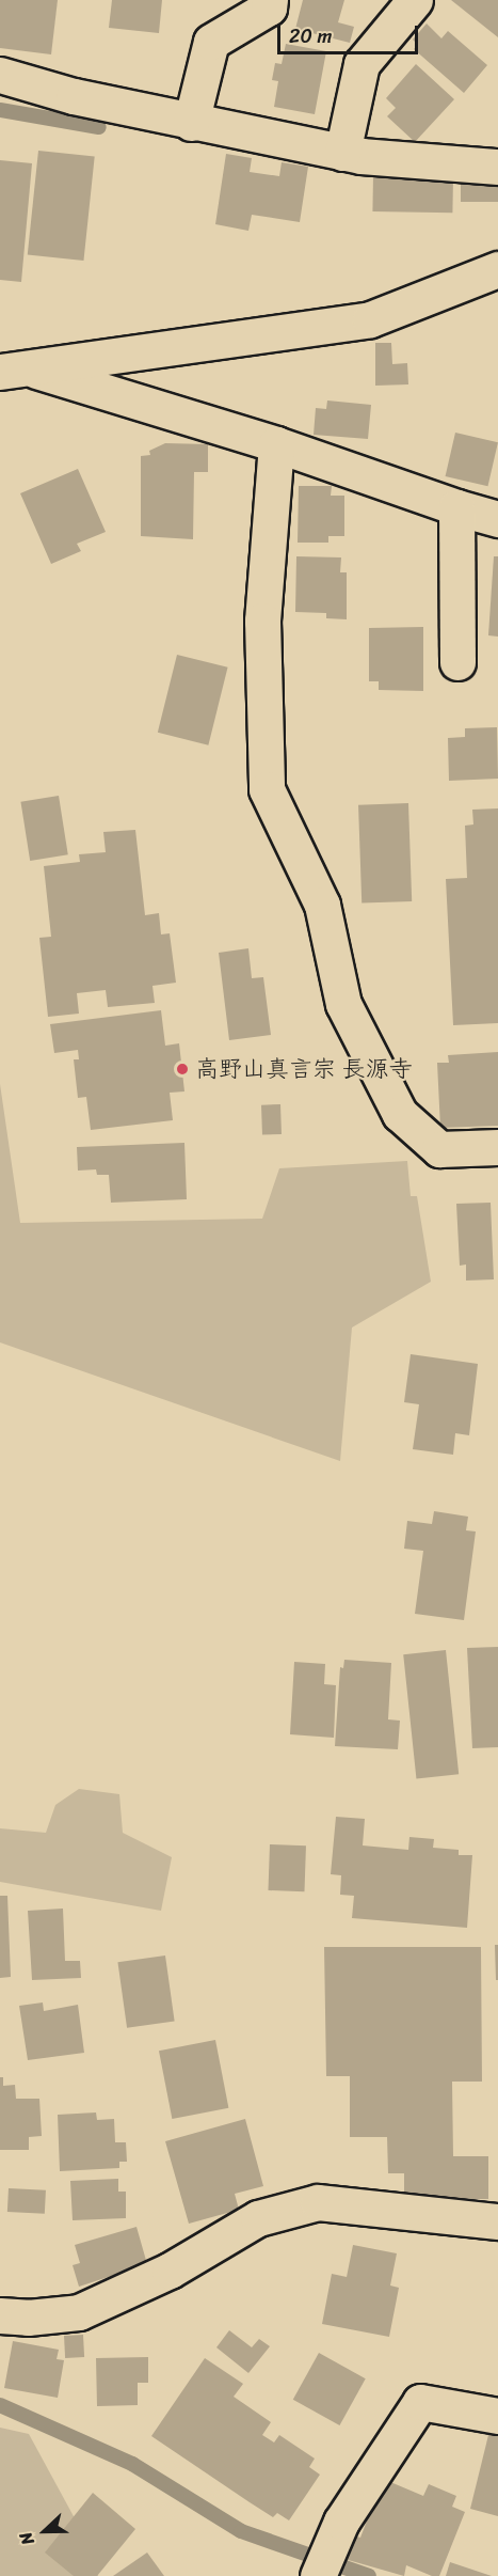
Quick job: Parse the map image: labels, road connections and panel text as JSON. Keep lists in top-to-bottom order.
{
  "places": ["高野山真言宗 長源寺"],
  "scale_bar": "20 m",
  "north": "left"
}
